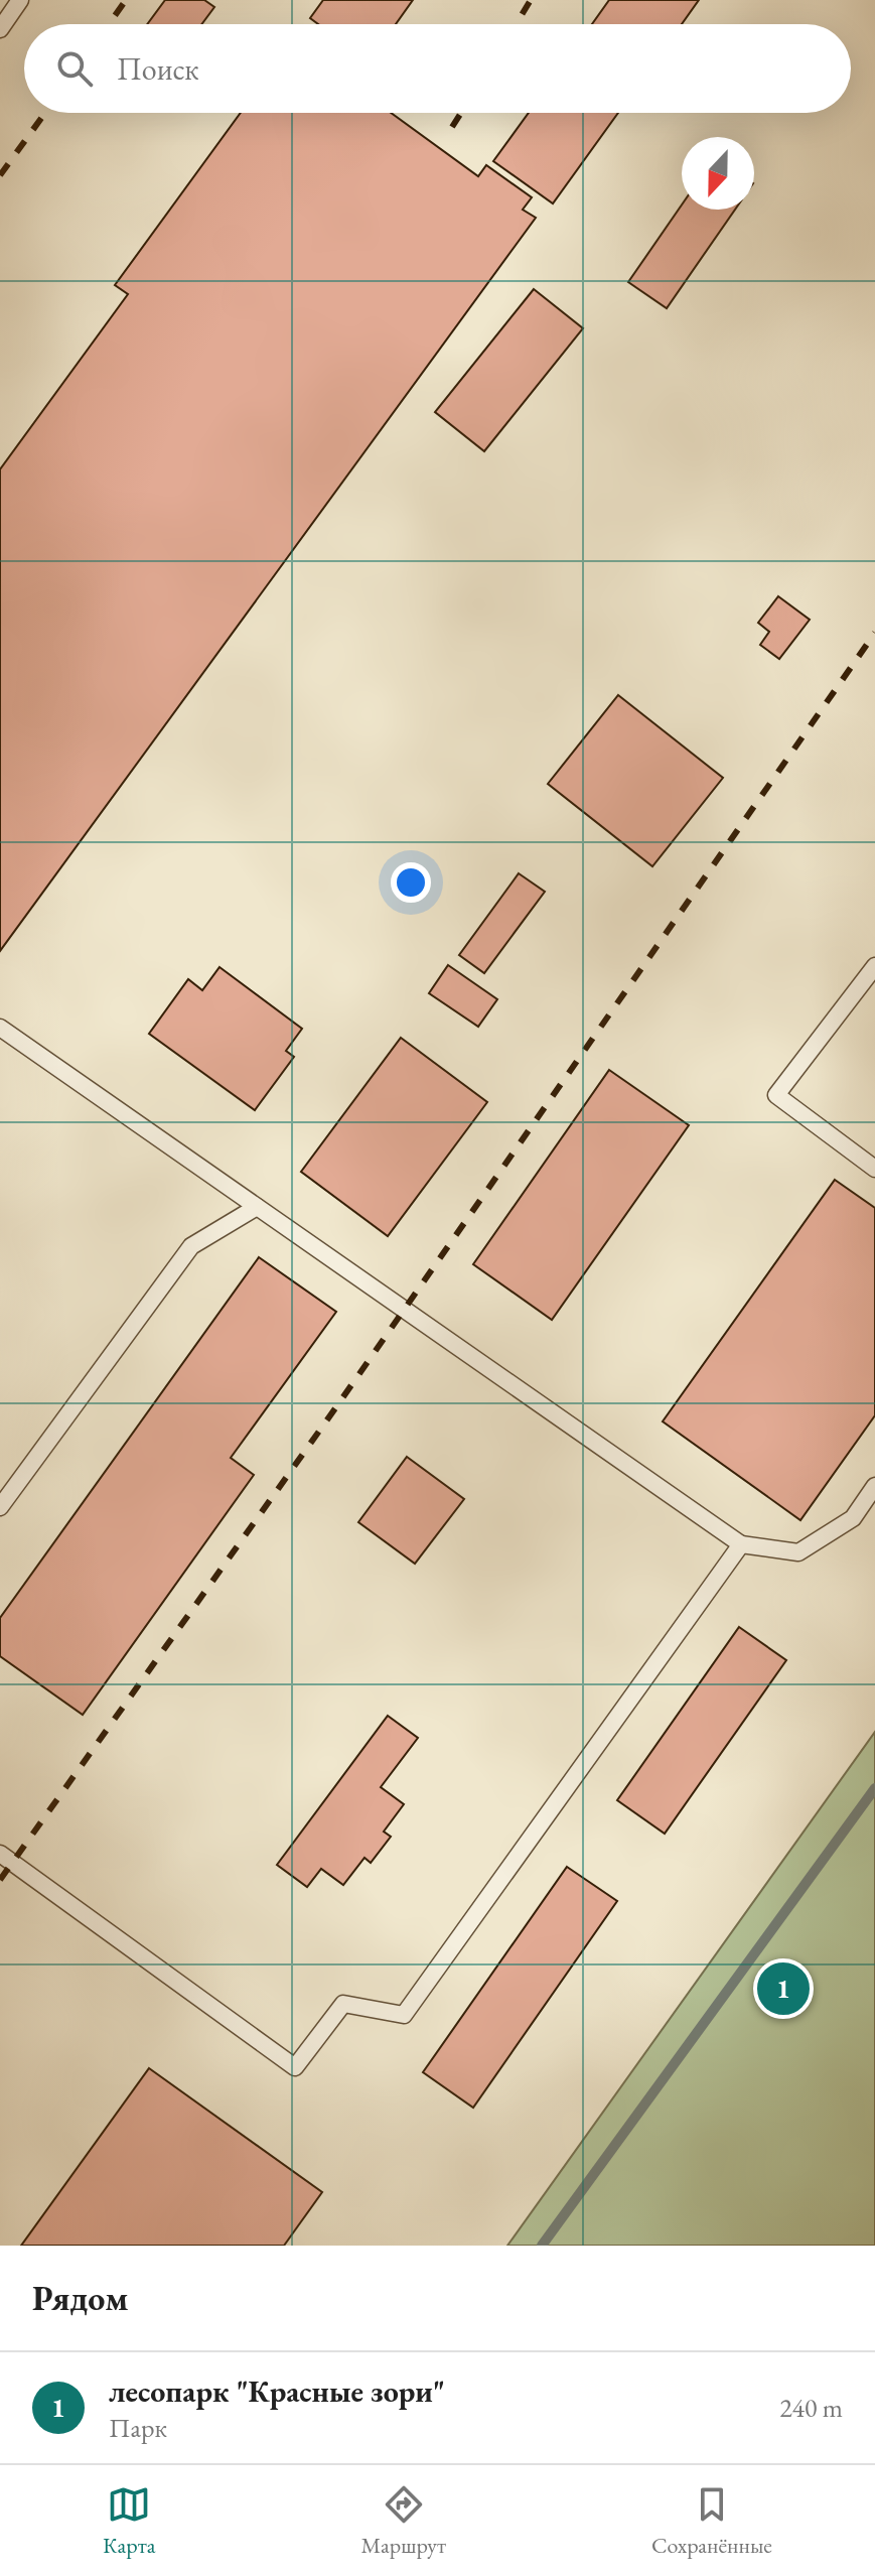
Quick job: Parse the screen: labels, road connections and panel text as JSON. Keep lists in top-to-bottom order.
{
  "north": "bottom",
  "page": {
    "search": "Поиск",
    "pins": "1",
    "heading": "Рядом",
    "list": [
      {
        "mark": "1",
        "name": "лесопарк \"Красные зори\"",
        "note": "Парк",
        "value": "240 m"
      }
    ],
    "nav": ["Карта", "Маршрут", "Сохранённые"]
  }
}
